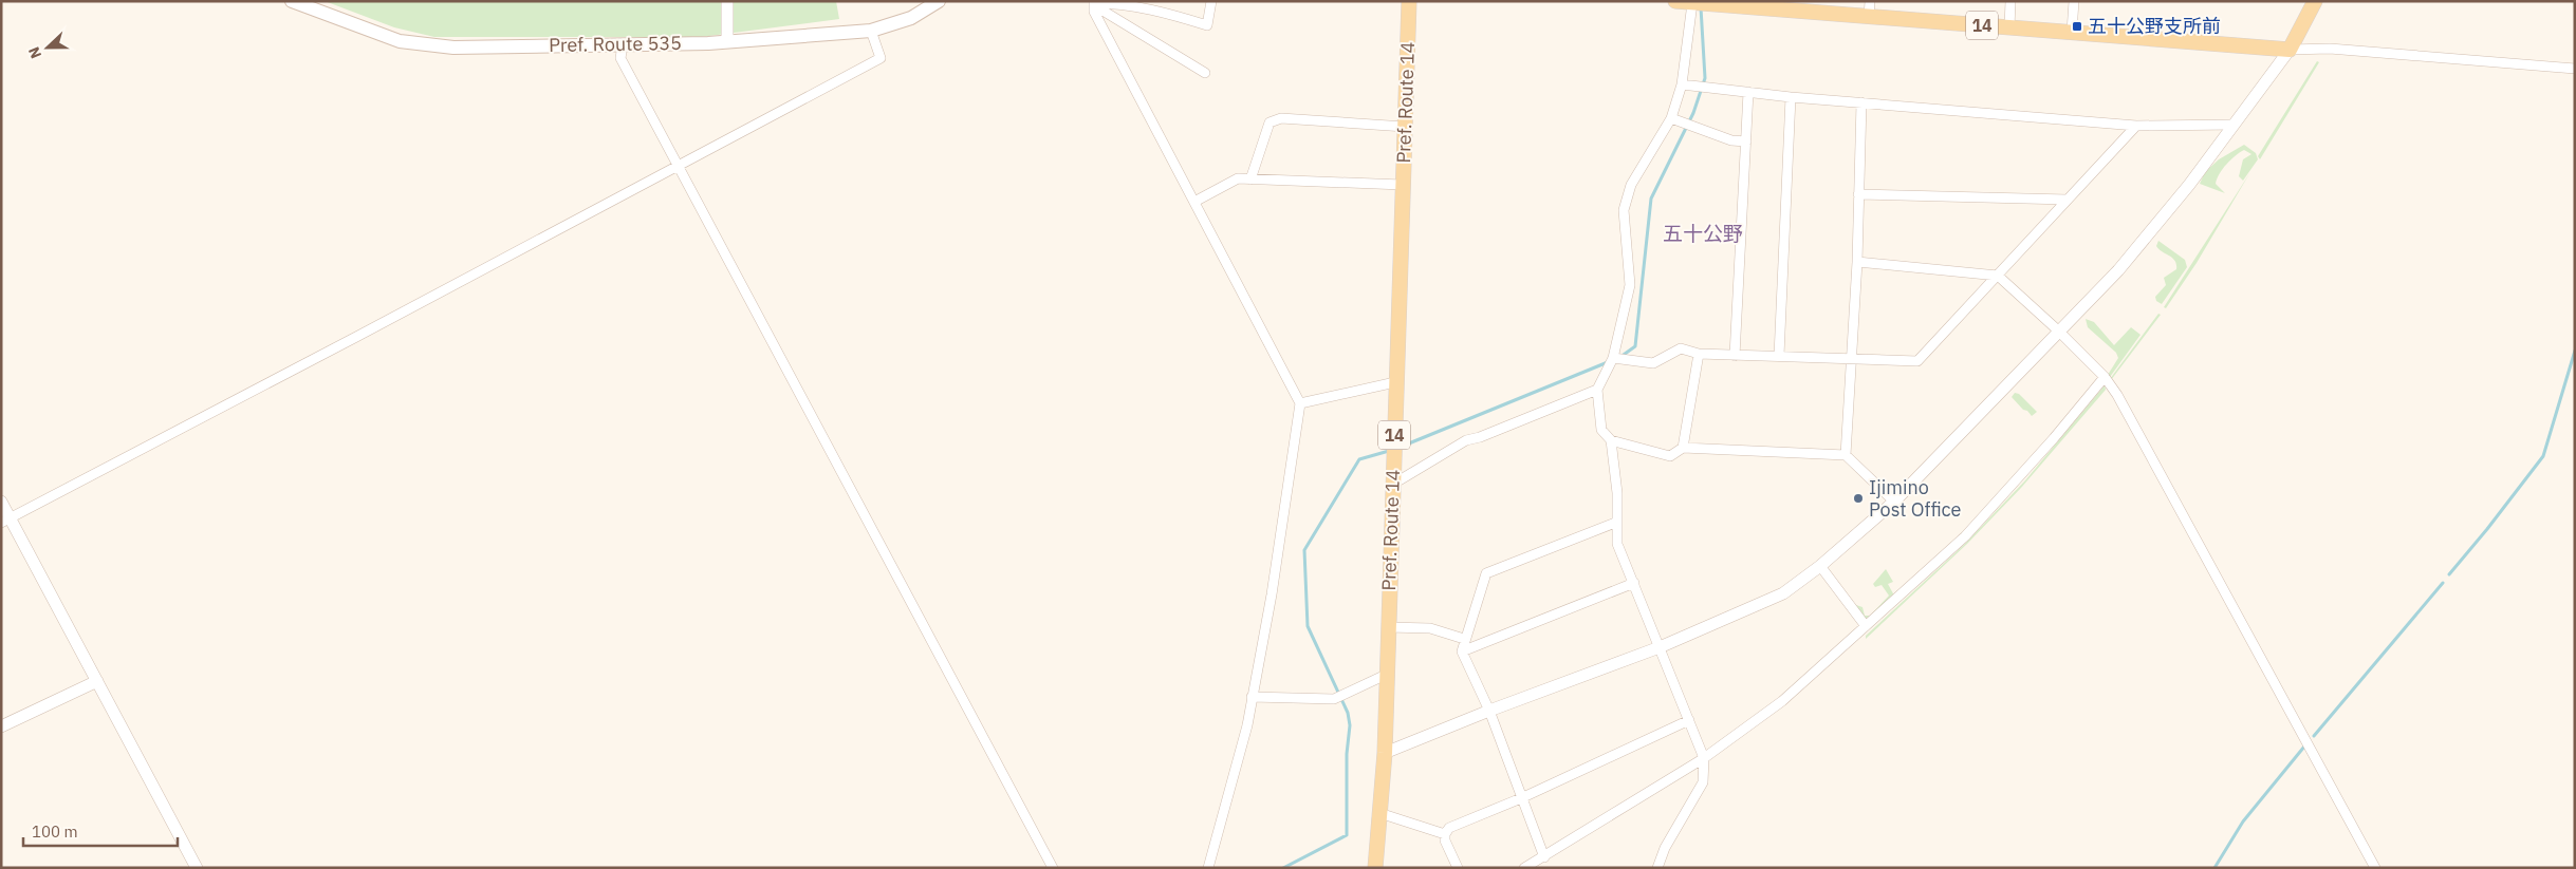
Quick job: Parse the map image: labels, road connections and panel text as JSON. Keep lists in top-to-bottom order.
{
  "streets": {
    "main road": ["14", "Pref. Route 535", "Pref. Route 14"]
  },
  "districts": ["五十公野"],
  "places": {
    "transit": ["五十公野支所前"],
    "other": ["Ijimino Post Office"]
  },
  "scale_bar": "100 m",
  "north": "left"
}
